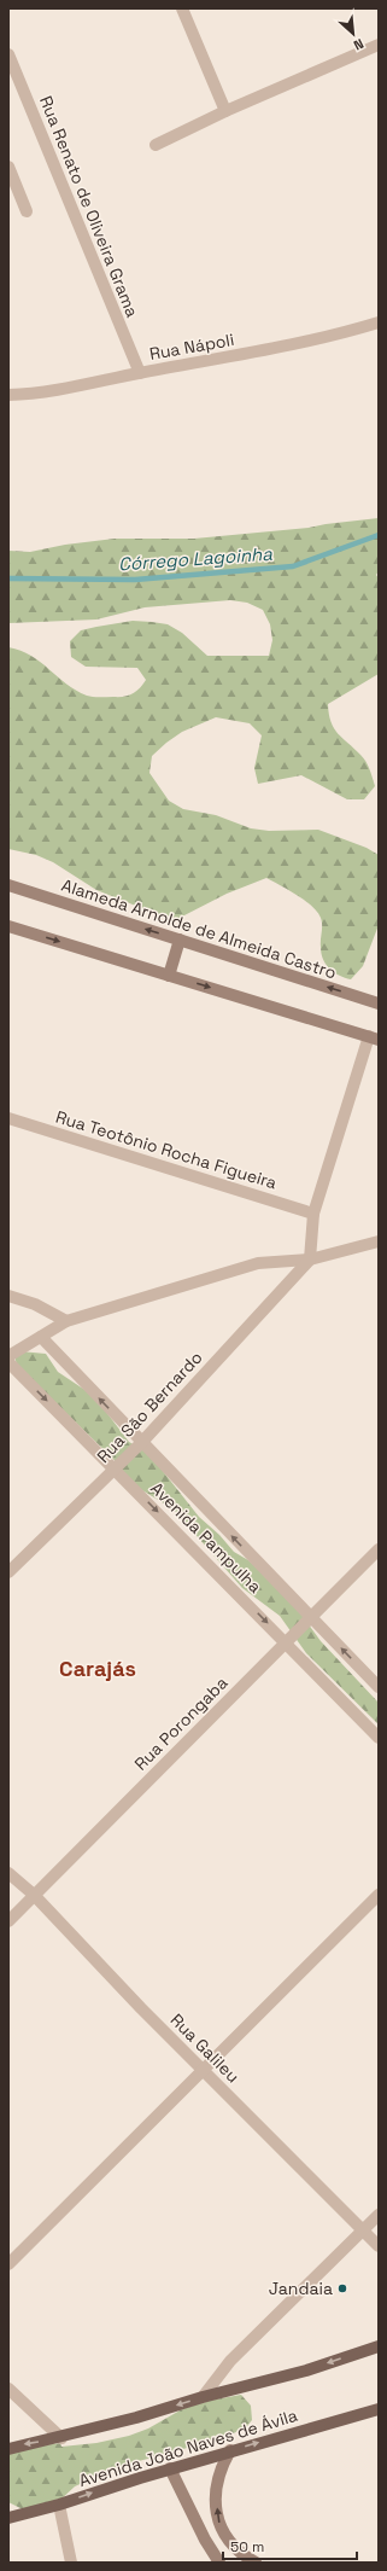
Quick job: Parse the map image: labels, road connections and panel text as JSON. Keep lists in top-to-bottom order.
{
  "streets": {
    "main road": ["Alameda Arnolde de Almeida Castro", "Avenida João Naves de Ávila"],
    "street": [
      "Rua Renato de Oliveira Grama",
      "Rua Nápoli",
      "Rua Teotônio Rocha Figueira",
      "Rua São Bernardo",
      "Avenida Pampulha",
      "Rua Porongaba",
      "Rua Galileu"
    ]
  },
  "crossings": [
    ["Rua Renato de Oliveira Grama", "Rua Nápoli"],
    ["Rua São Bernardo", "Avenida Pampulha"],
    ["Avenida Pampulha", "Rua Porongaba"],
    ["Rua Porongaba", "Rua Galileu"]
  ],
  "districts": ["Carajás"],
  "water": ["Córrego Lagoinha"],
  "places": ["Jandaia"],
  "scale_bar": "50 m",
  "north": "bottom right"
}
